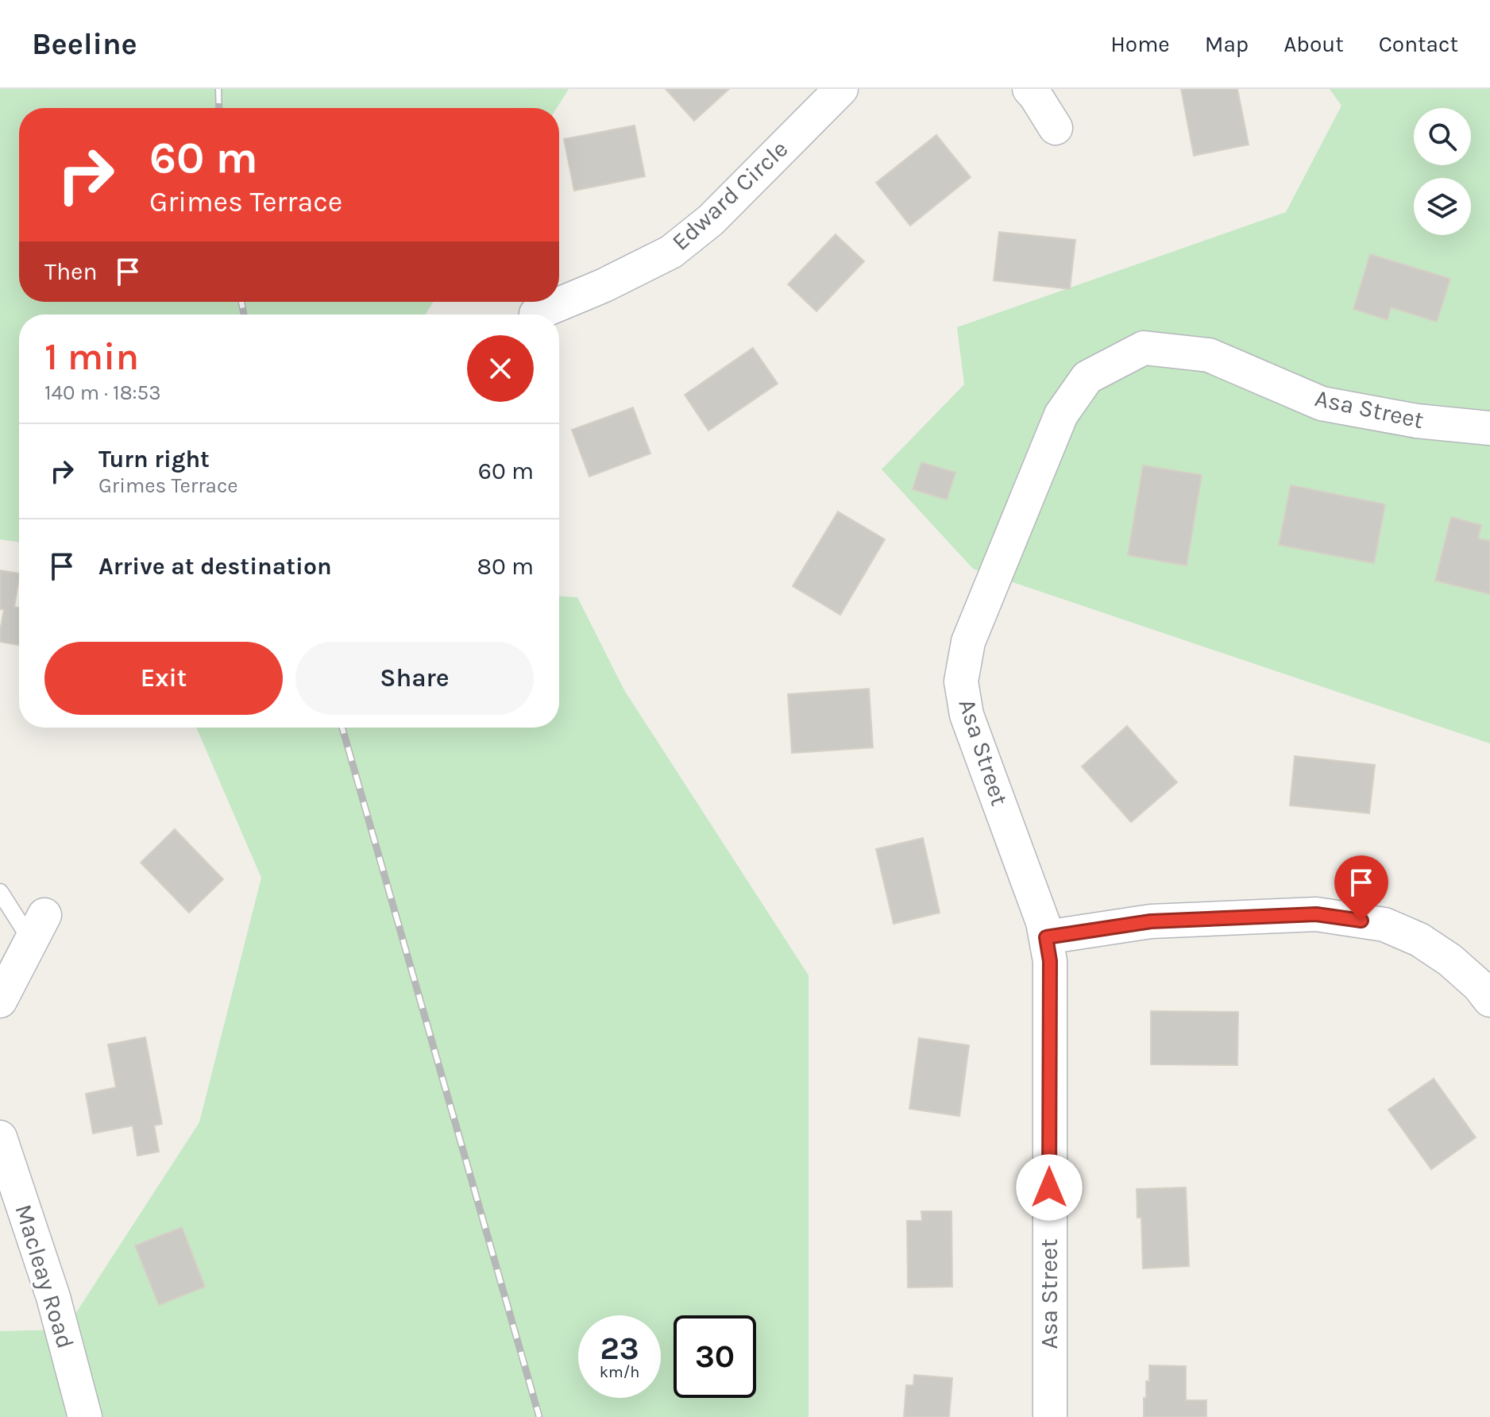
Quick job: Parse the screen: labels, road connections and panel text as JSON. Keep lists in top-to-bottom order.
{
  "streets": {
    "street": ["Edward Circle", "Asa Street", "Macleay Road"]
  },
  "page": {
    "header": "Beeline",
    "nav": [
      "Home",
      "Map",
      "About",
      "Contact"
    ],
    "turn": ["60 m", "Grimes Terrace"],
    "then": "Then",
    "heading": ["1 min", "140 m · 18:53"],
    "list": [
      {
        "name": "Turn right",
        "note": "Grimes Terrace",
        "value": "60 m"
      },
      {
        "name": "Arrive at destination",
        "value": "80 m"
      }
    ],
    "buttons": ["Exit", "Share"],
    "speed": "23 km/h",
    "limit": "30"
  }
}
